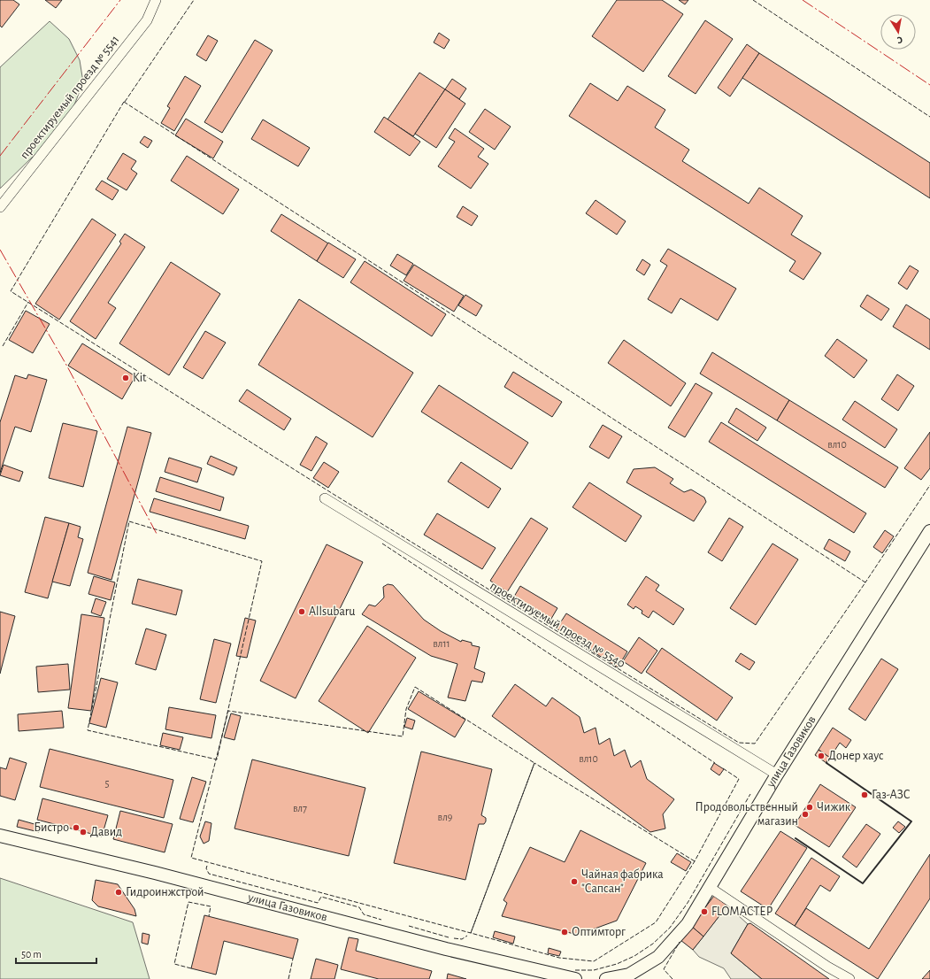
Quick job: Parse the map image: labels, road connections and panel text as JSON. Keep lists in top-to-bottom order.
{
  "streets": {
    "street": ["проектируемый проезд № 5541", "проектируемый проезд № 5540", "улица Газовиков"]
  },
  "crossings": [
    ["проектируемый проезд № 5540", "улица Газовиков"]
  ],
  "places": [
    "Kit",
    "Allsubaru",
    "Донер хаус",
    "Газ-АЗС",
    "Чижик",
    "Продовольственный магазин",
    "Бистро",
    "Давид",
    "Чайная фабрика \"Сапсан\"",
    "Гидроинжстрой",
    "FLOМАСТЕР",
    "Оптимторг"
  ],
  "house_numbers": [
    "вл10",
    "вл11",
    "вл10",
    "5",
    "вл7",
    "вл9"
  ],
  "scale_bar": "50 m",
  "north": "bottom"
}
